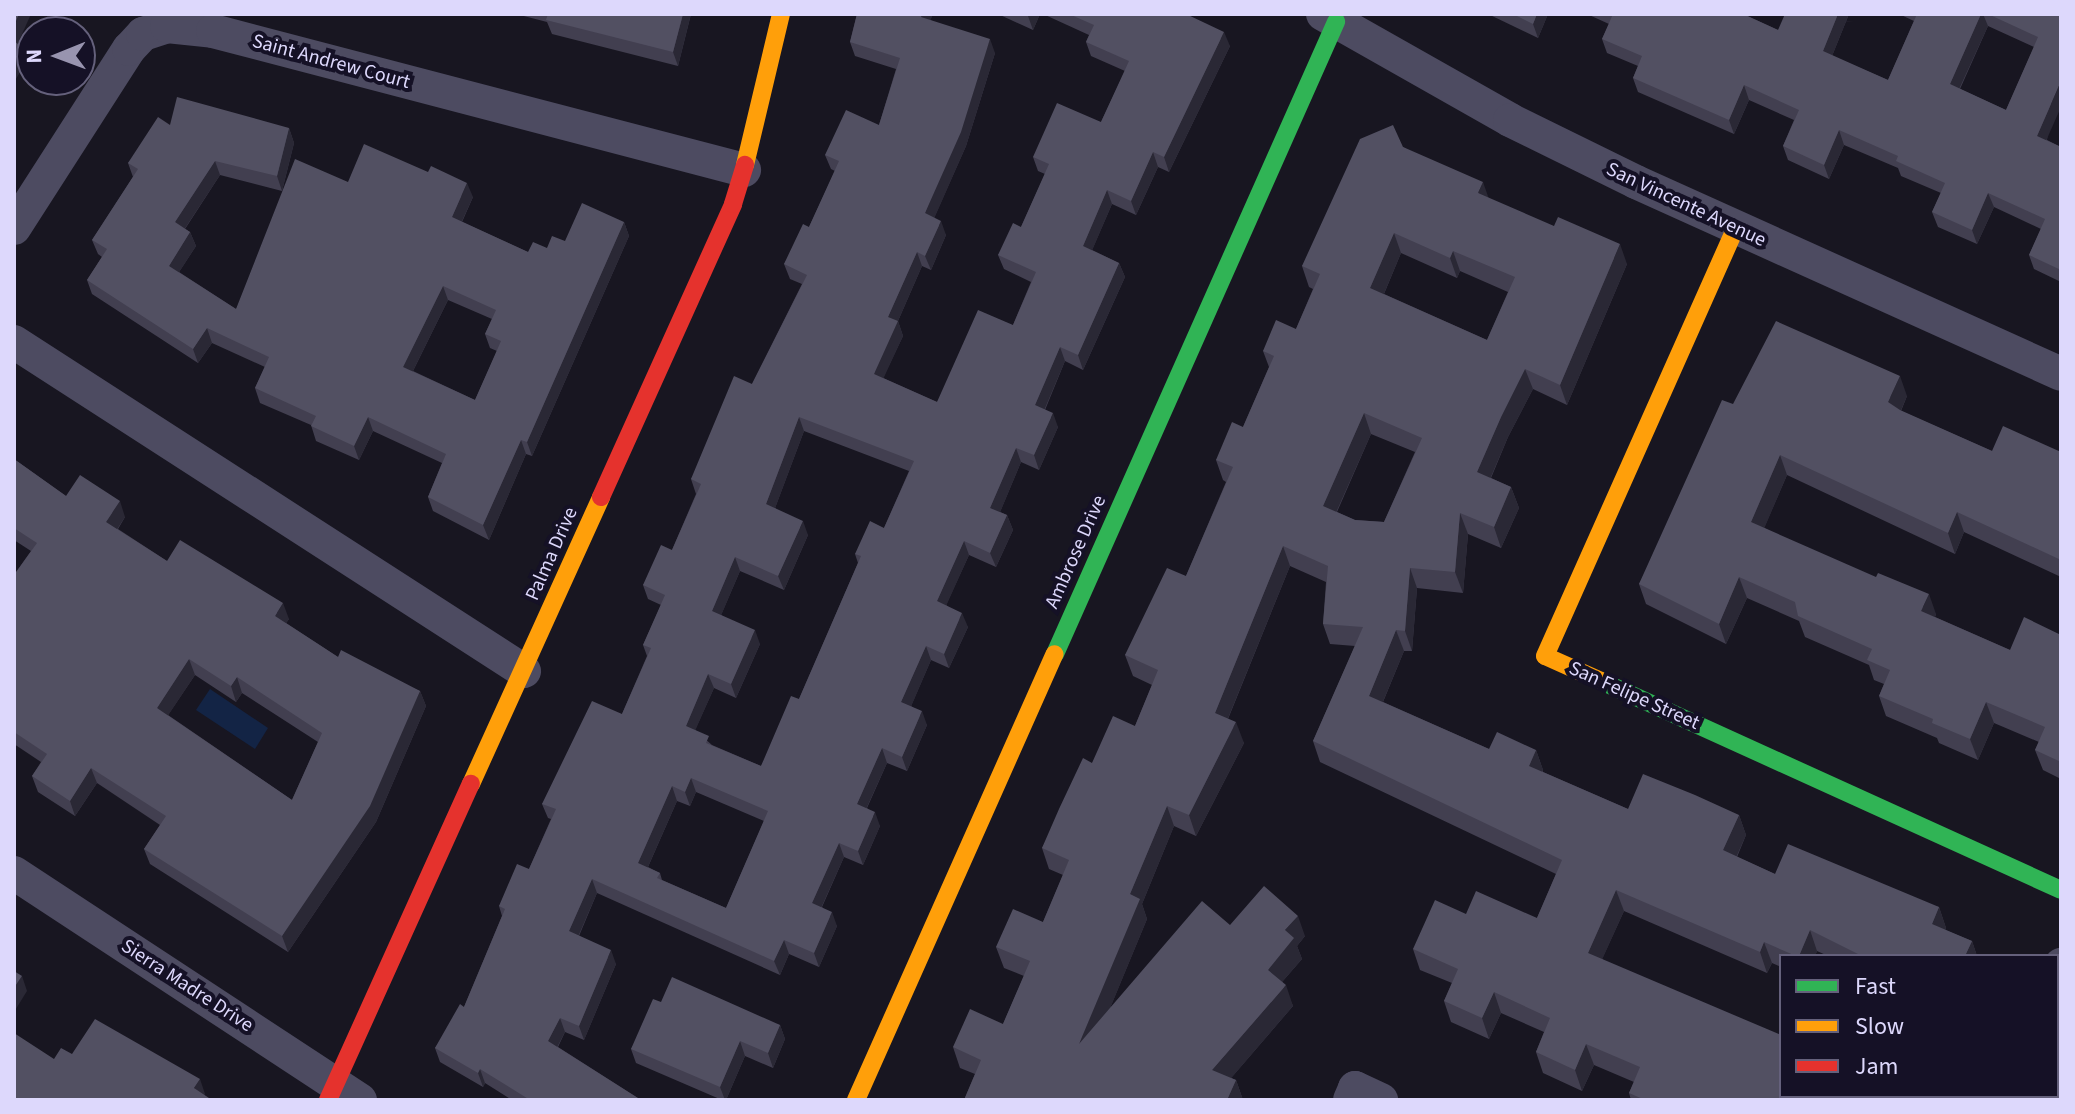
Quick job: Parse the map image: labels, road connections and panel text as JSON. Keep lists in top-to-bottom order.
{
  "streets": {
    "street": [
      "Saint Andrew Court",
      "San Vincente Avenue",
      "Ambrose Drive",
      "Palma Drive",
      "San Felipe Street",
      "Sierra Madre Drive"
    ]
  },
  "crossings": [
    ["Saint Andrew Court", "Palma Drive"],
    ["San Vincente Avenue", "Ambrose Drive"],
    ["San Vincente Avenue", "San Felipe Street"],
    ["Palma Drive", "Sierra Madre Drive"]
  ],
  "legend": ["Fast", "Slow", "Jam"],
  "north": "left"
}
